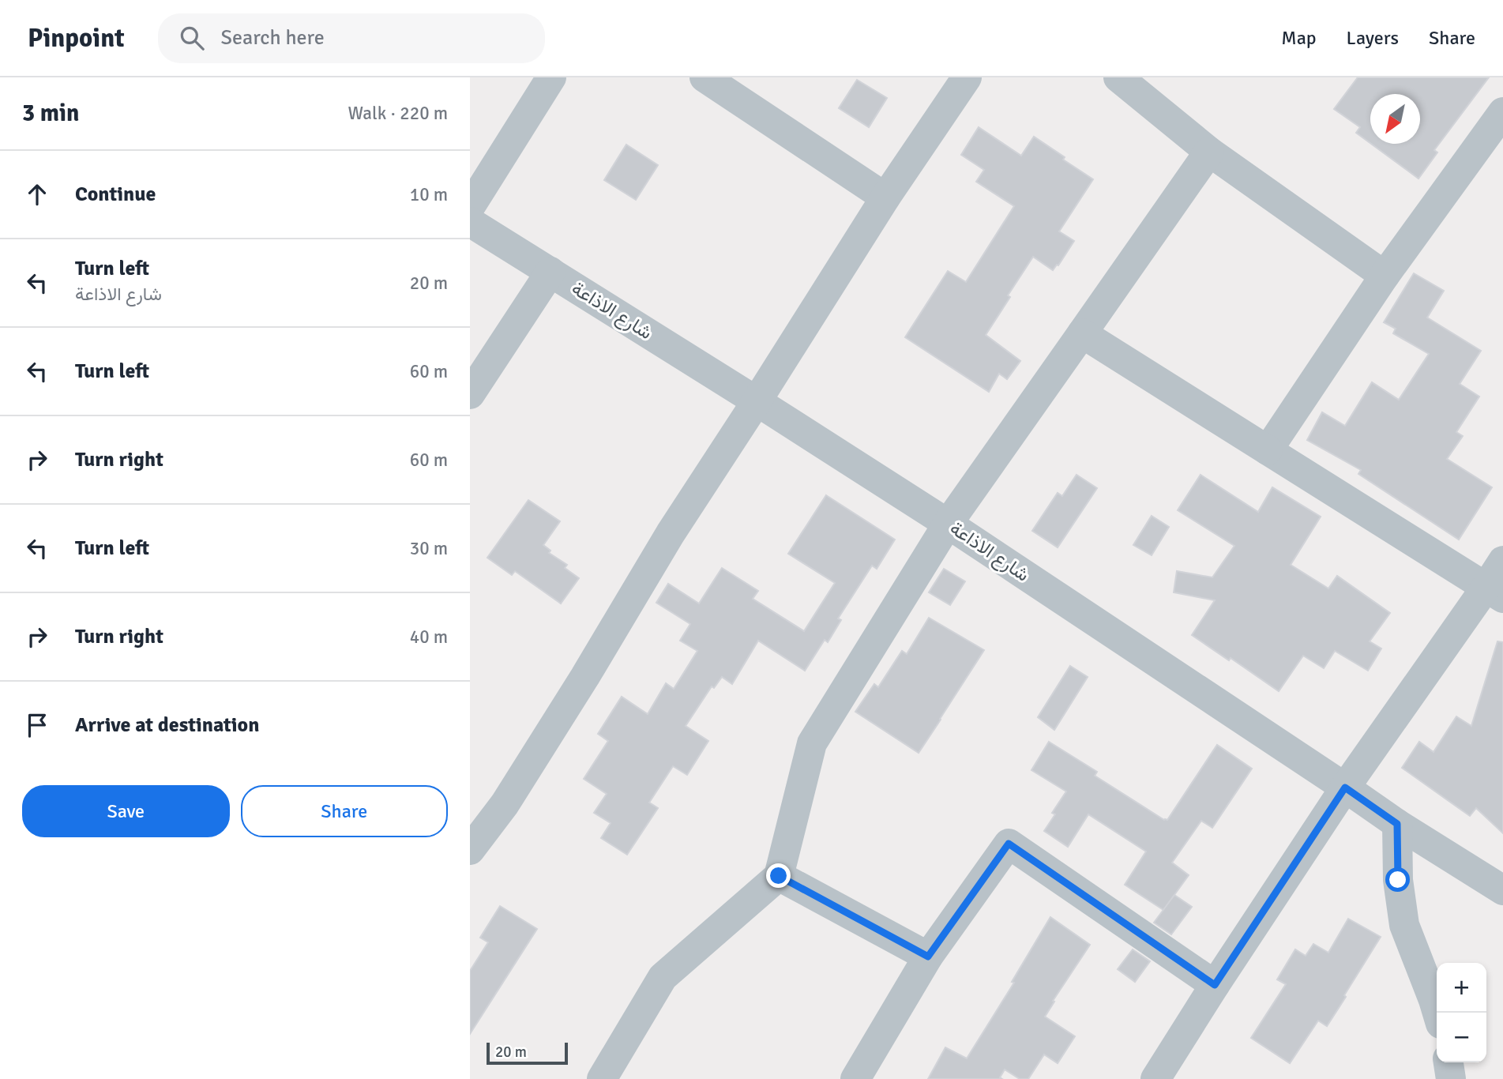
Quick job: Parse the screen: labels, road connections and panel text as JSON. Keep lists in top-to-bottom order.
{
  "streets": {
    "street": ["شارع الاذاعة"]
  },
  "scale_bar": "20 m",
  "north": "bottom left",
  "page": {
    "header": "Pinpoint",
    "search": "Search here",
    "nav": ["Map", "Layers", "Share"],
    "heading": ["3 min", "Walk · 220 m"],
    "list": [
      ["Continue", "10 m"],
      ["Turn left", "شارع الاذاعة", "20 m"],
      ["Turn left", "60 m"],
      ["Turn right", "60 m"],
      ["Turn left", "30 m"],
      ["Turn right", "40 m"],
      "Arrive at destination"
    ],
    "buttons": ["Save", "Share"],
    "map_buttons": ["+", "−"],
    "scale": "20 m"
  }
}
